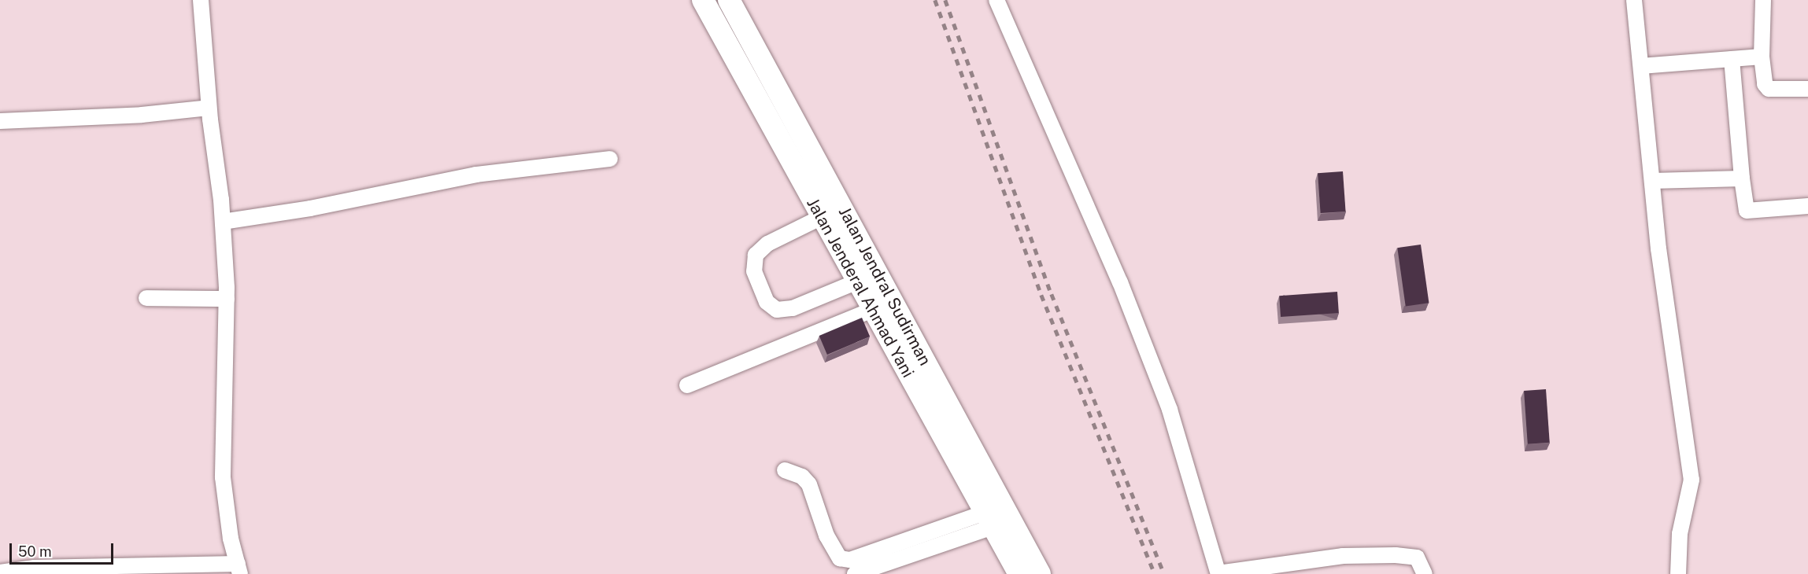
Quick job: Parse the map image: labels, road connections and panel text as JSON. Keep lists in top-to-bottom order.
{
  "streets": {
    "highway": ["Jalan Jendral Sudirman", "Jalan Jenderal Ahmad Yani"]
  },
  "scale_bar": "50 m"
}
